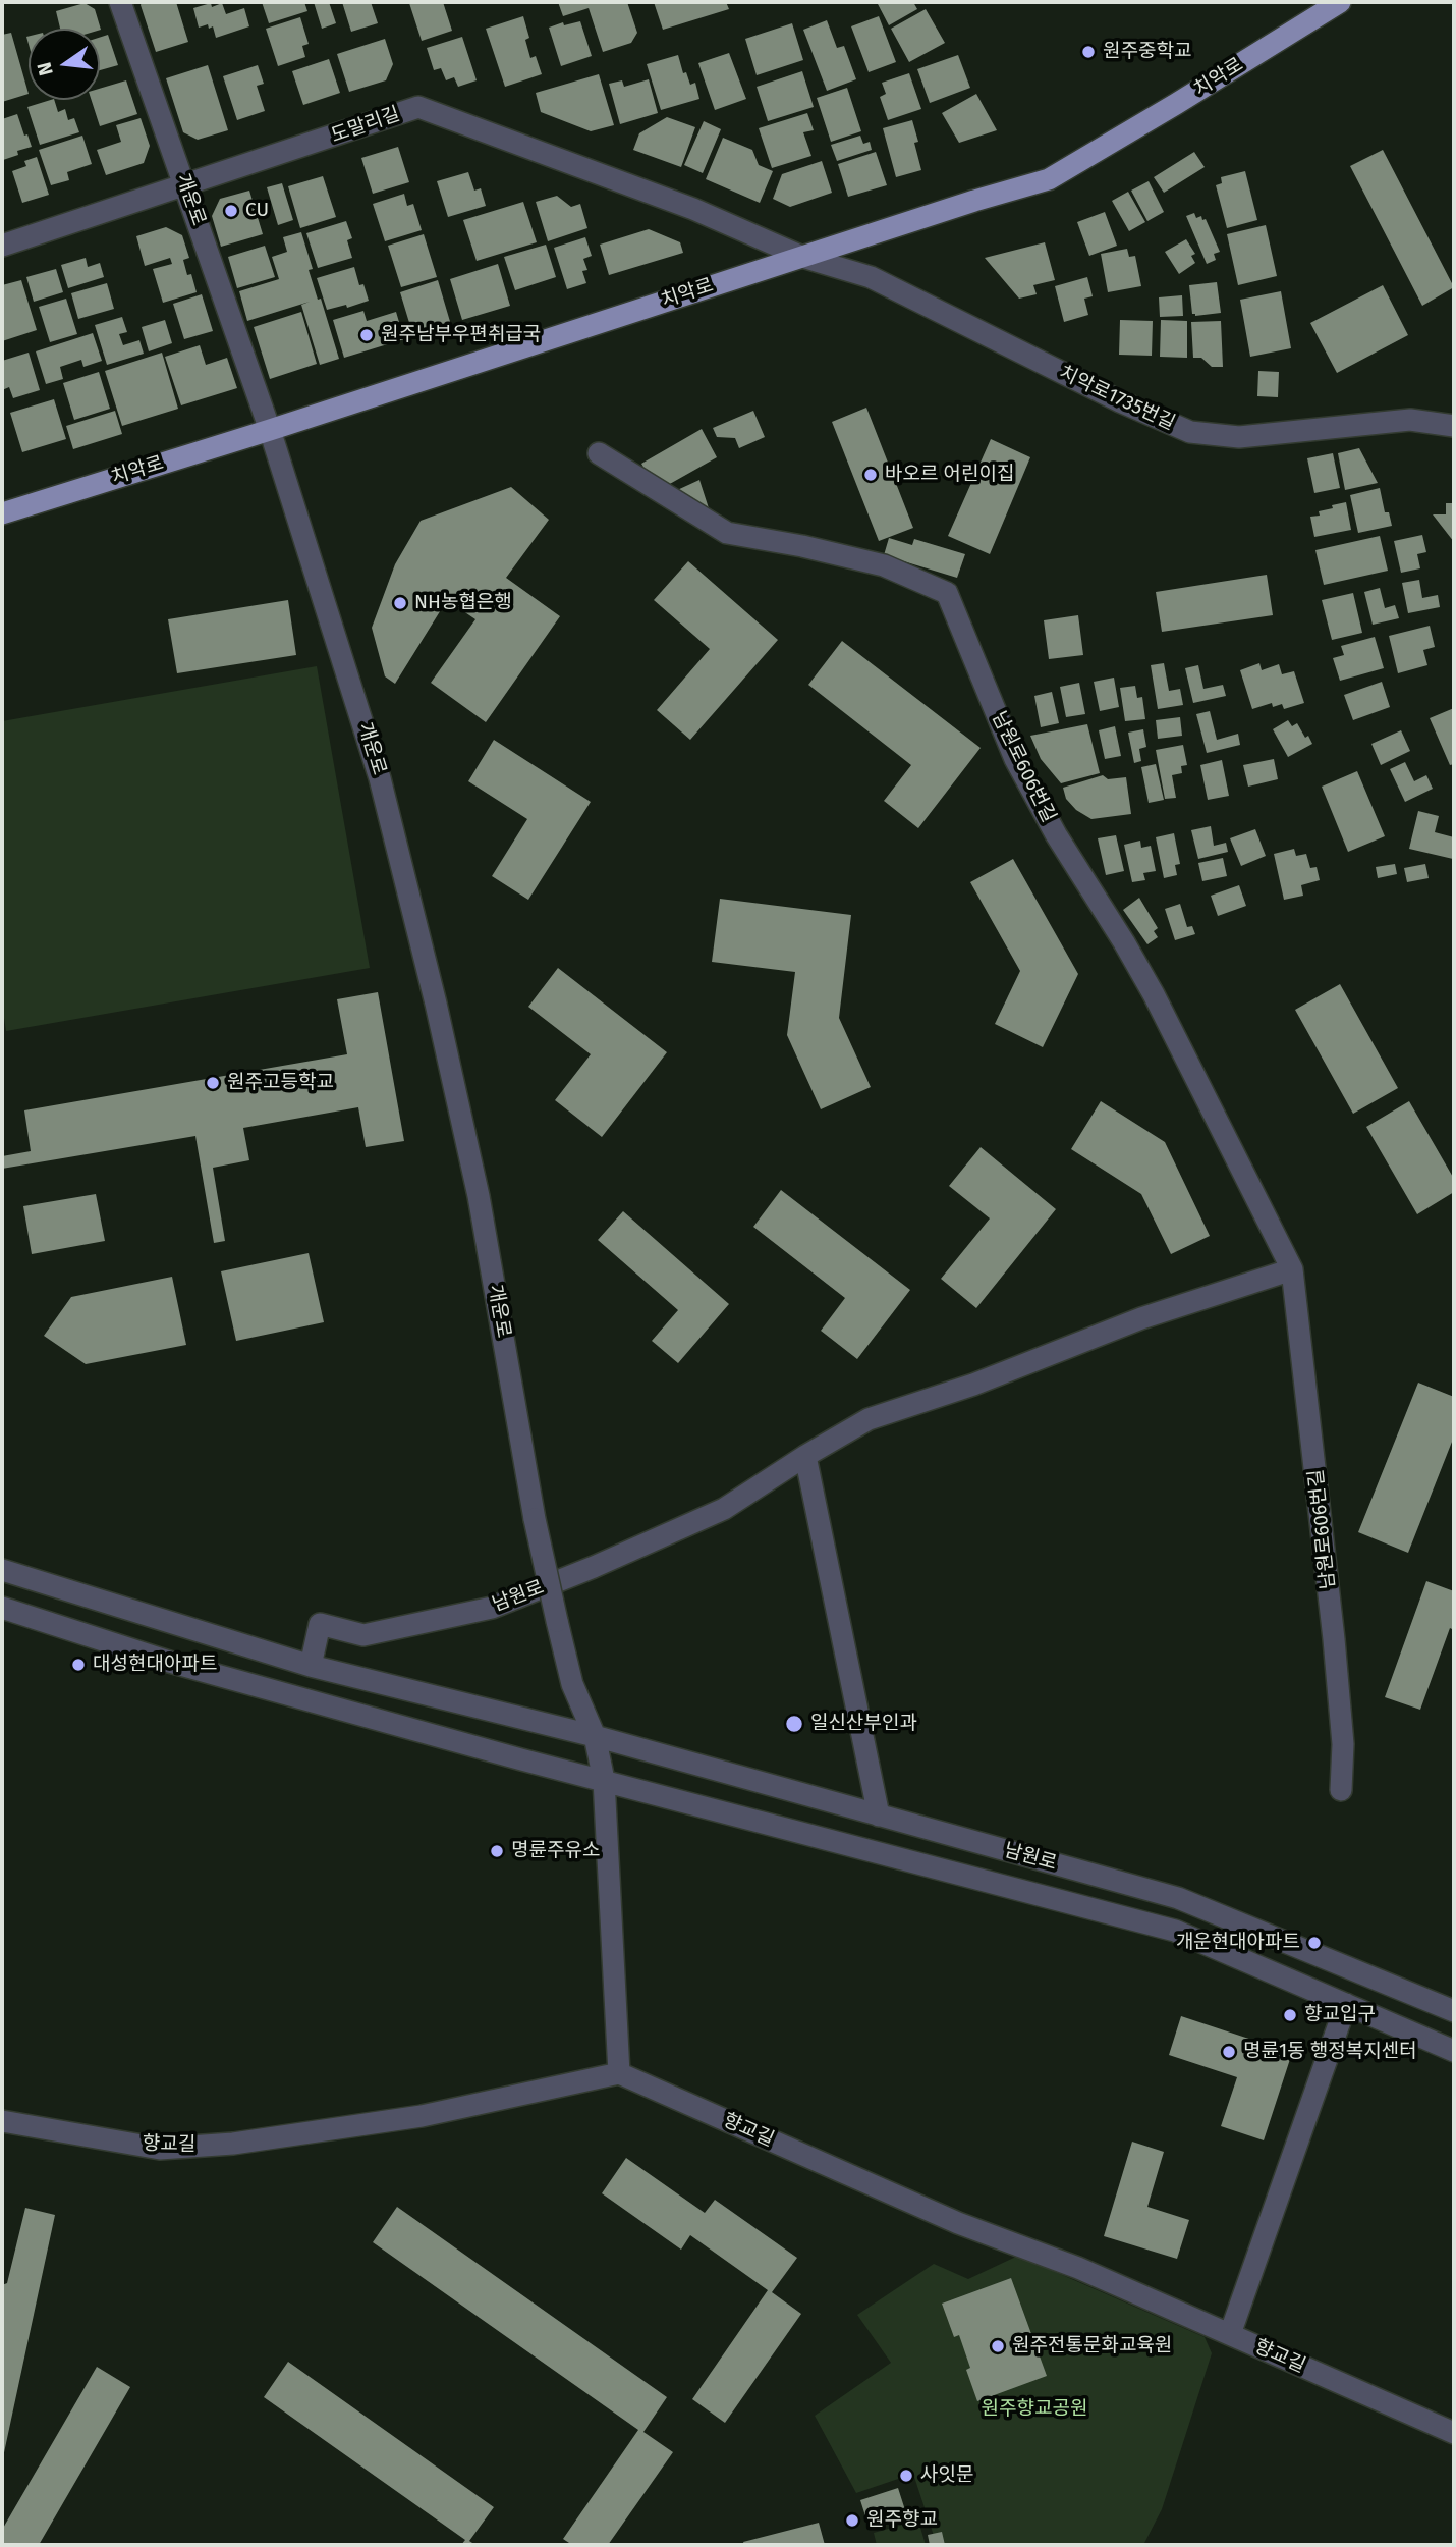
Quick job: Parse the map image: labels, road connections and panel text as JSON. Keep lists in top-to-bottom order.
{
  "streets": {
    "main road": ["치악로"],
    "street": [
      "도말리길",
      "개운로",
      "치악로1735번길",
      "남원로606번길",
      "남원로",
      "향교길"
    ]
  },
  "crossings": [
    ["치악로", "도말리길"],
    ["치악로", "개운로"],
    ["치악로", "치악로1735번길"],
    ["도말리길", "개운로"],
    ["도말리길", "치악로1735번길"],
    ["개운로", "남원로"],
    ["남원로606번길", "남원로"]
  ],
  "parks": ["원주향교공원"],
  "places": [
    "원주중학교",
    "CU",
    "원주남부우편취급국",
    "바오르 어린이집",
    "NH농협은행",
    "원주고등학교",
    "대성현대아파트",
    "일신산부인과",
    "명륜주유소",
    "개운현대아파트",
    "향교입구",
    "명륜1동 행정복지센터",
    "원주전통문화교육원",
    "사잇문",
    "원주향교"
  ],
  "north": "left"
}
